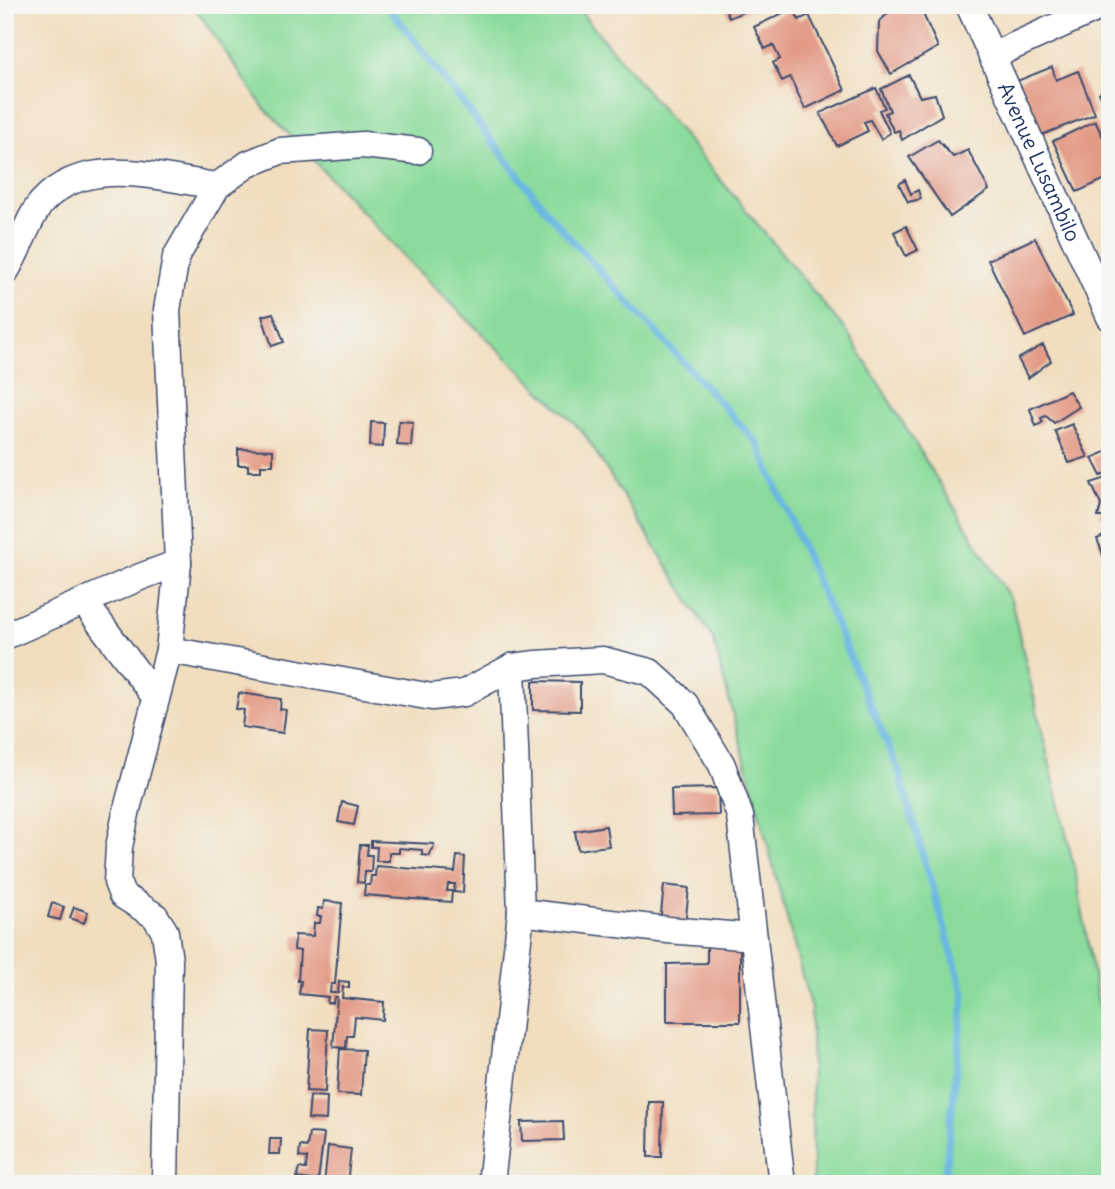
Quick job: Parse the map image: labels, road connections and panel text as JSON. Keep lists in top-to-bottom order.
{
  "streets": {
    "street": ["Avenue Lusambilo"]
  }
}
